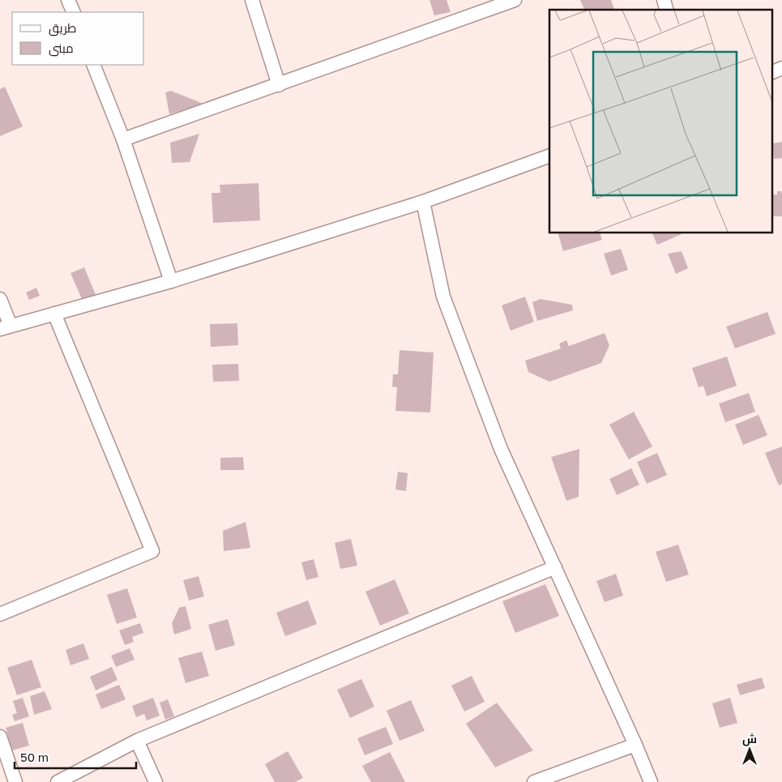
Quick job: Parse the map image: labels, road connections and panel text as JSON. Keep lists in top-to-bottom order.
{
  "legend": ["طريق", "مبنى"],
  "scale_bar": "50 m",
  "north": "top"
}
